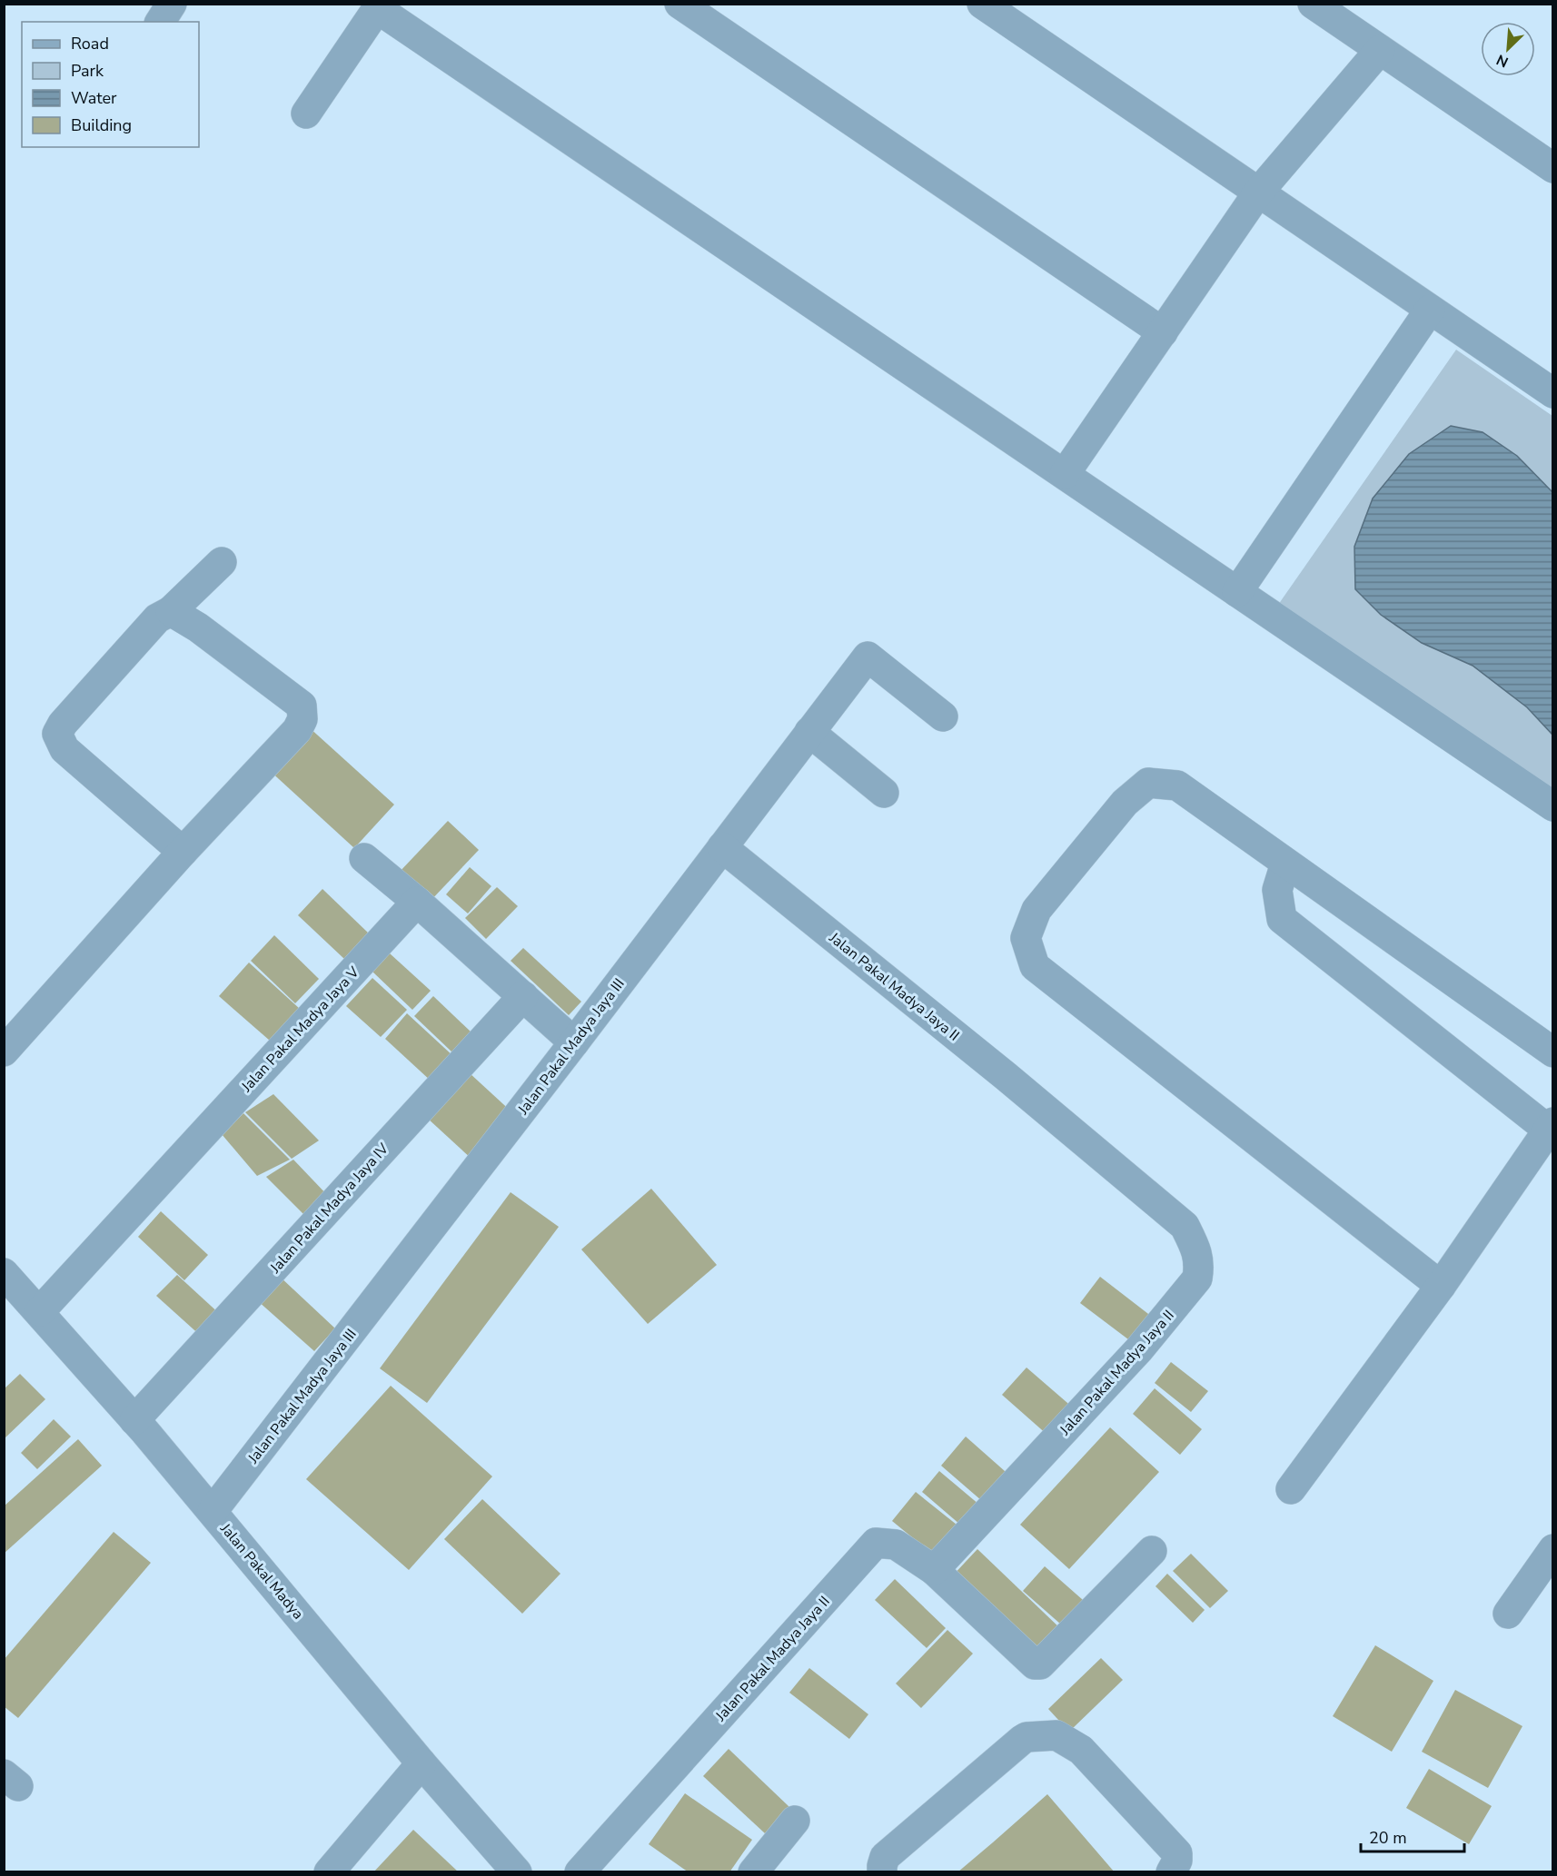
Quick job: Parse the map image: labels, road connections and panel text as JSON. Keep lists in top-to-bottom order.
{
  "streets": {
    "street": [
      "Jalan Pakal Madya Jaya II",
      "Jalan Pakal Madya Jaya V",
      "Jalan Pakal Madya Jaya III",
      "Jalan Pakal Madya Jaya IV",
      "Jalan Pakal Madya"
    ]
  },
  "crossings": [
    ["Jalan Pakal Madya Jaya II", "Jalan Pakal Madya Jaya III"],
    ["Jalan Pakal Madya Jaya V", "Jalan Pakal Madya"],
    ["Jalan Pakal Madya Jaya III", "Jalan Pakal Madya"],
    ["Jalan Pakal Madya Jaya IV", "Jalan Pakal Madya"]
  ],
  "legend": [
    "Road",
    "Park",
    "Water",
    "Building"
  ],
  "scale_bar": "20 m",
  "north": "bottom left"
}
